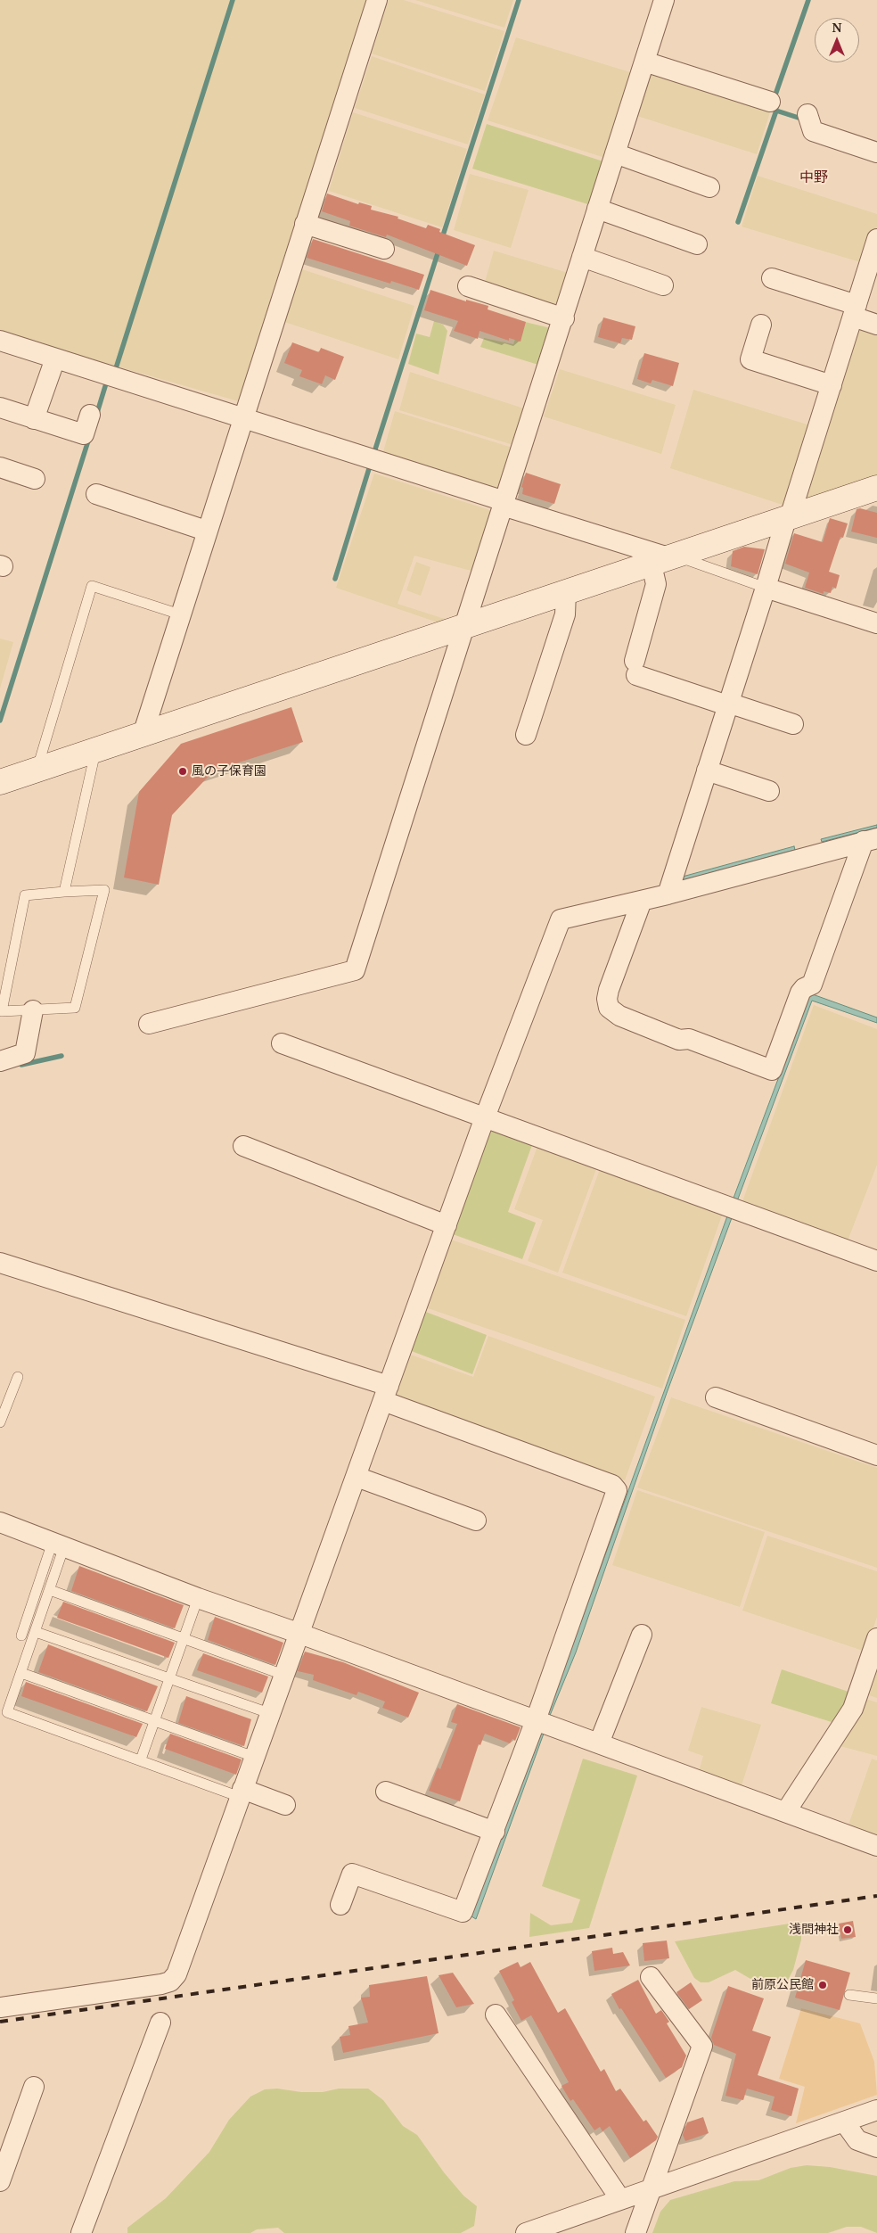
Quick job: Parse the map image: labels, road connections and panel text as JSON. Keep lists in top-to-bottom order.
{
  "districts": ["中野"],
  "places": ["風の子保育園", "浅間神社", "前原公民館"],
  "north": "top"
}
